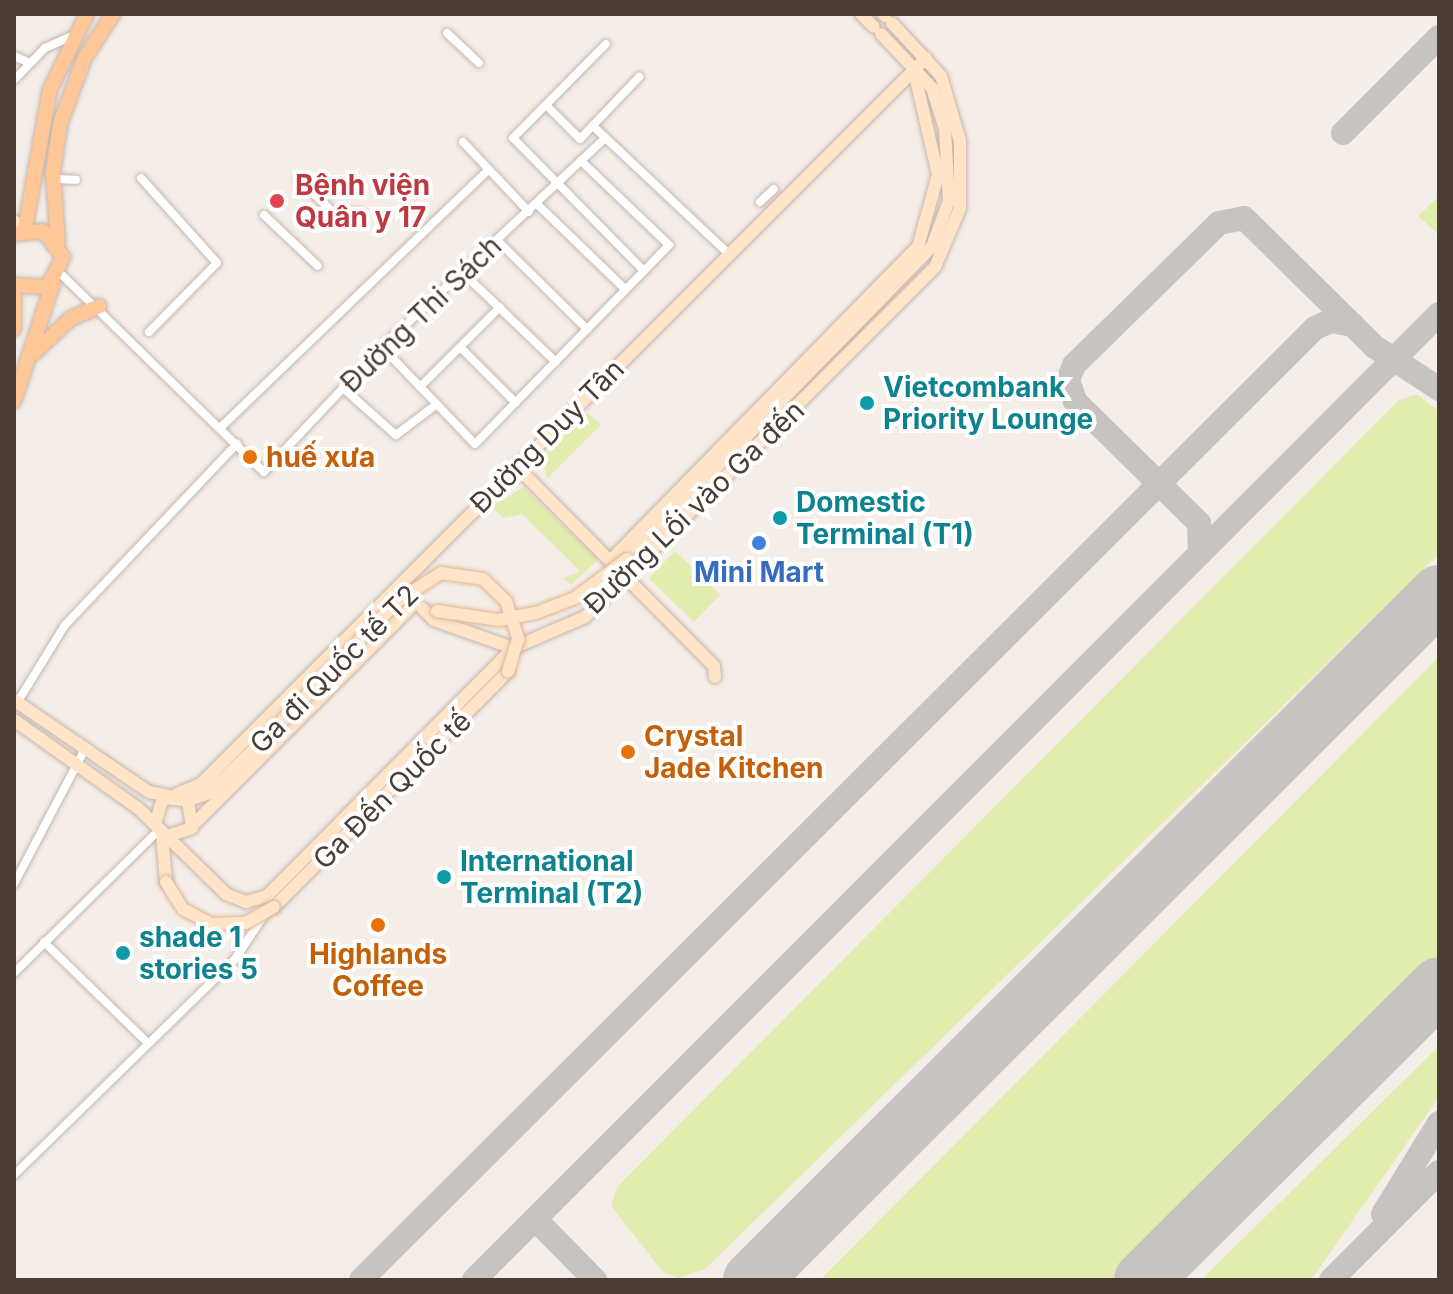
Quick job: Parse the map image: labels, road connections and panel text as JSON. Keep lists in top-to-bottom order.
{
  "streets": {
    "street": [
      "Đường Thi Sách",
      "Đường Duy Tân",
      "Đường Lối vào Ga đến",
      "Ga đi Quốc tế T2",
      "Ga Đến Quốc tế"
    ]
  },
  "crossings": [
    ["Đường Duy Tân", "Đường Lối vào Ga đến"],
    ["Đường Duy Tân", "Ga đi Quốc tế T2"],
    ["Đường Lối vào Ga đến", "Ga Đến Quốc tế"],
    ["Ga đi Quốc tế T2", "Ga Đến Quốc tế"]
  ],
  "places": [
    "Bệnh viện Quân y 17",
    "Vietcombank Priority Lounge",
    "huế xưa",
    "Domestic Terminal (T1)",
    "Mini Mart",
    "Crystal Jade Kitchen",
    "International Terminal (T2)",
    "Highlands Coffee",
    "shade 1 stories 5"
  ]
}
